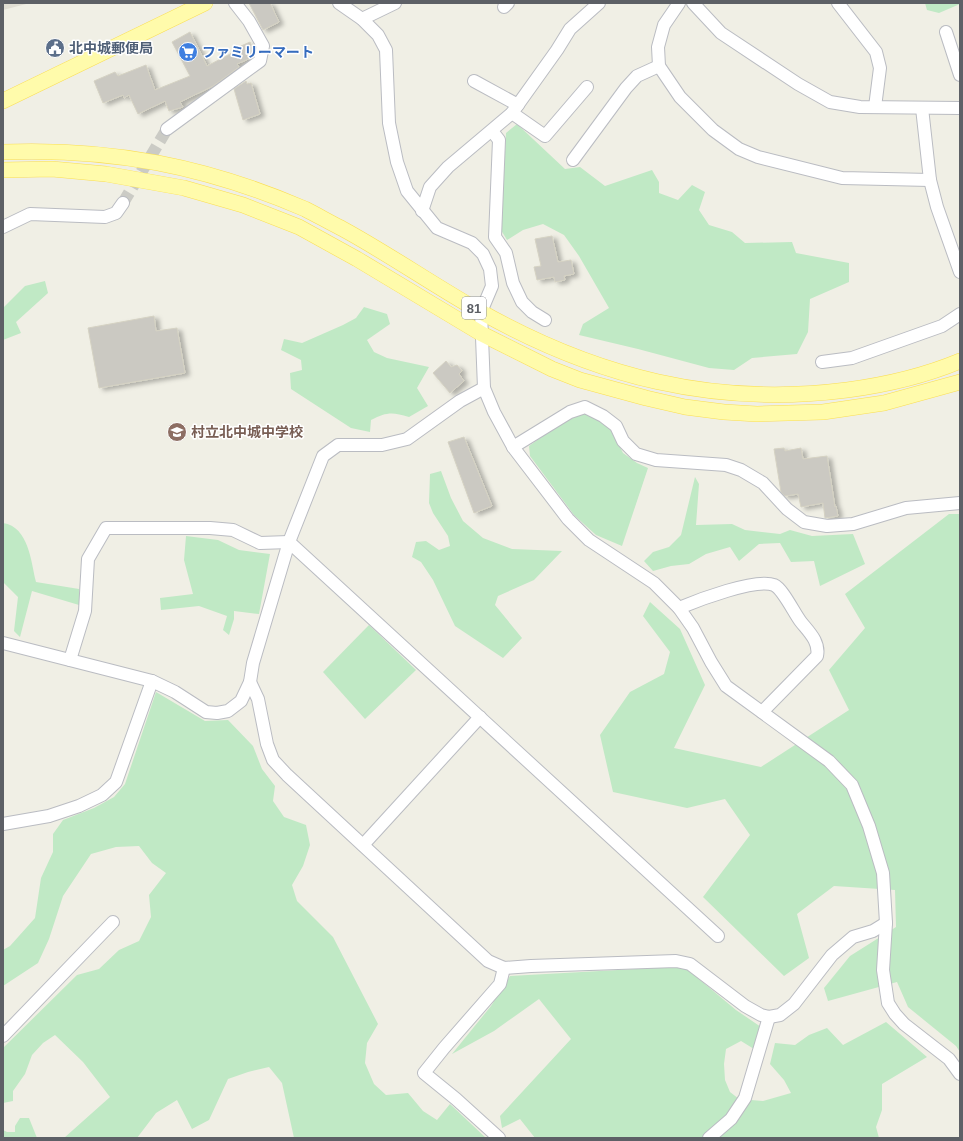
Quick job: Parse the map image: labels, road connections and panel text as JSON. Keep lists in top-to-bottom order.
{
  "streets": {
    "main road": ["81"]
  },
  "places": {
    "public building": ["北中城郵便局"],
    "supermarket": ["ファミリーマート"],
    "school or university": ["村立北中城中学校"]
  }
}
